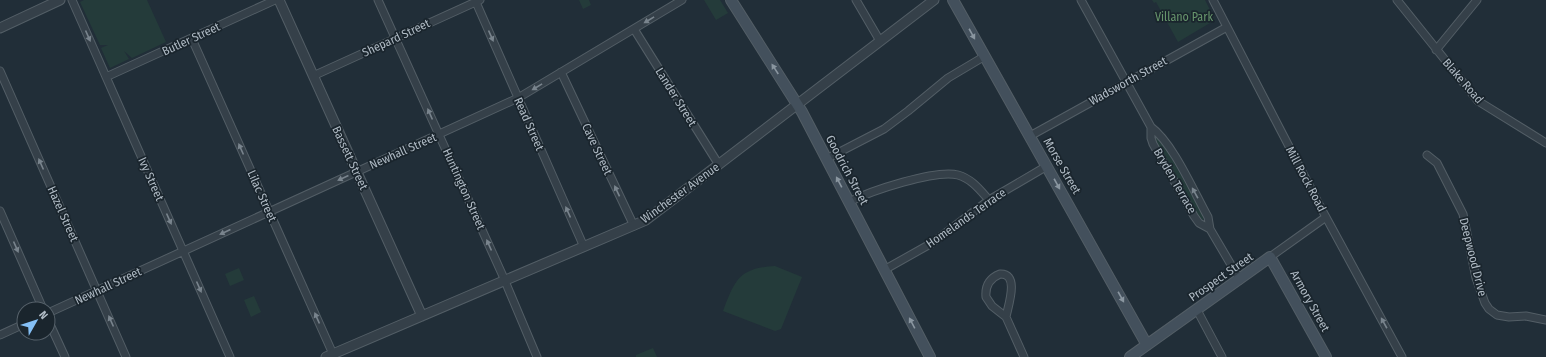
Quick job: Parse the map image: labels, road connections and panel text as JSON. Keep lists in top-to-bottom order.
{
  "streets": {
    "main road": [
      "Morse Street",
      "Goodrich Street",
      "Prospect Street",
      "Armory Street"
    ],
    "street": [
      "Shepard Street",
      "Butler Street",
      "Wadsworth Street",
      "Blake Road",
      "Lander Street",
      "Read Street",
      "Cave Street",
      "Newhall Street",
      "Bassett Street",
      "Ivy Street",
      "Mill Rock Road",
      "Bryden Terrace",
      "Huntington Street",
      "Winchester Avenue",
      "Lilac Street",
      "Hazel Street",
      "Homelands Terrace",
      "Deepwood Drive"
    ]
  },
  "crossings": [
    ["Shepard Street", "Read Street"],
    ["Shepard Street", "Bassett Street"],
    ["Shepard Street", "Huntington Street"],
    ["Butler Street", "Ivy Street"],
    ["Butler Street", "Lilac Street"],
    ["Wadsworth Street", "Morse Street"],
    ["Wadsworth Street", "Mill Rock Road"],
    ["Wadsworth Street", "Bryden Terrace"],
    ["Lander Street", "Newhall Street"],
    ["Lander Street", "Winchester Avenue"],
    ["Read Street", "Newhall Street"],
    ["Read Street", "Winchester Avenue"],
    ["Cave Street", "Newhall Street"],
    ["Cave Street", "Winchester Avenue"],
    ["Newhall Street", "Bassett Street"],
    ["Newhall Street", "Ivy Street"],
    ["Newhall Street", "Huntington Street"],
    ["Newhall Street", "Lilac Street"],
    ["Newhall Street", "Hazel Street"],
    ["Bassett Street", "Winchester Avenue"],
    ["Morse Street", "Homelands Terrace"],
    ["Morse Street", "Prospect Street"],
    ["Goodrich Street", "Winchester Avenue"],
    ["Goodrich Street", "Homelands Terrace"],
    ["Mill Rock Road", "Prospect Street"],
    ["Bryden Terrace", "Prospect Street"],
    ["Huntington Street", "Winchester Avenue"],
    ["Winchester Avenue", "Lilac Street"],
    ["Prospect Street", "Armory Street"]
  ],
  "one_way": [
    "Cave Street",
    "Newhall Street",
    "Morse Street",
    "Goodrich Street",
    "Ivy Street",
    "Mill Rock Road",
    "Huntington Street",
    "Lilac Street"
  ],
  "parks": ["Villano Park"],
  "north": "top right"
}
